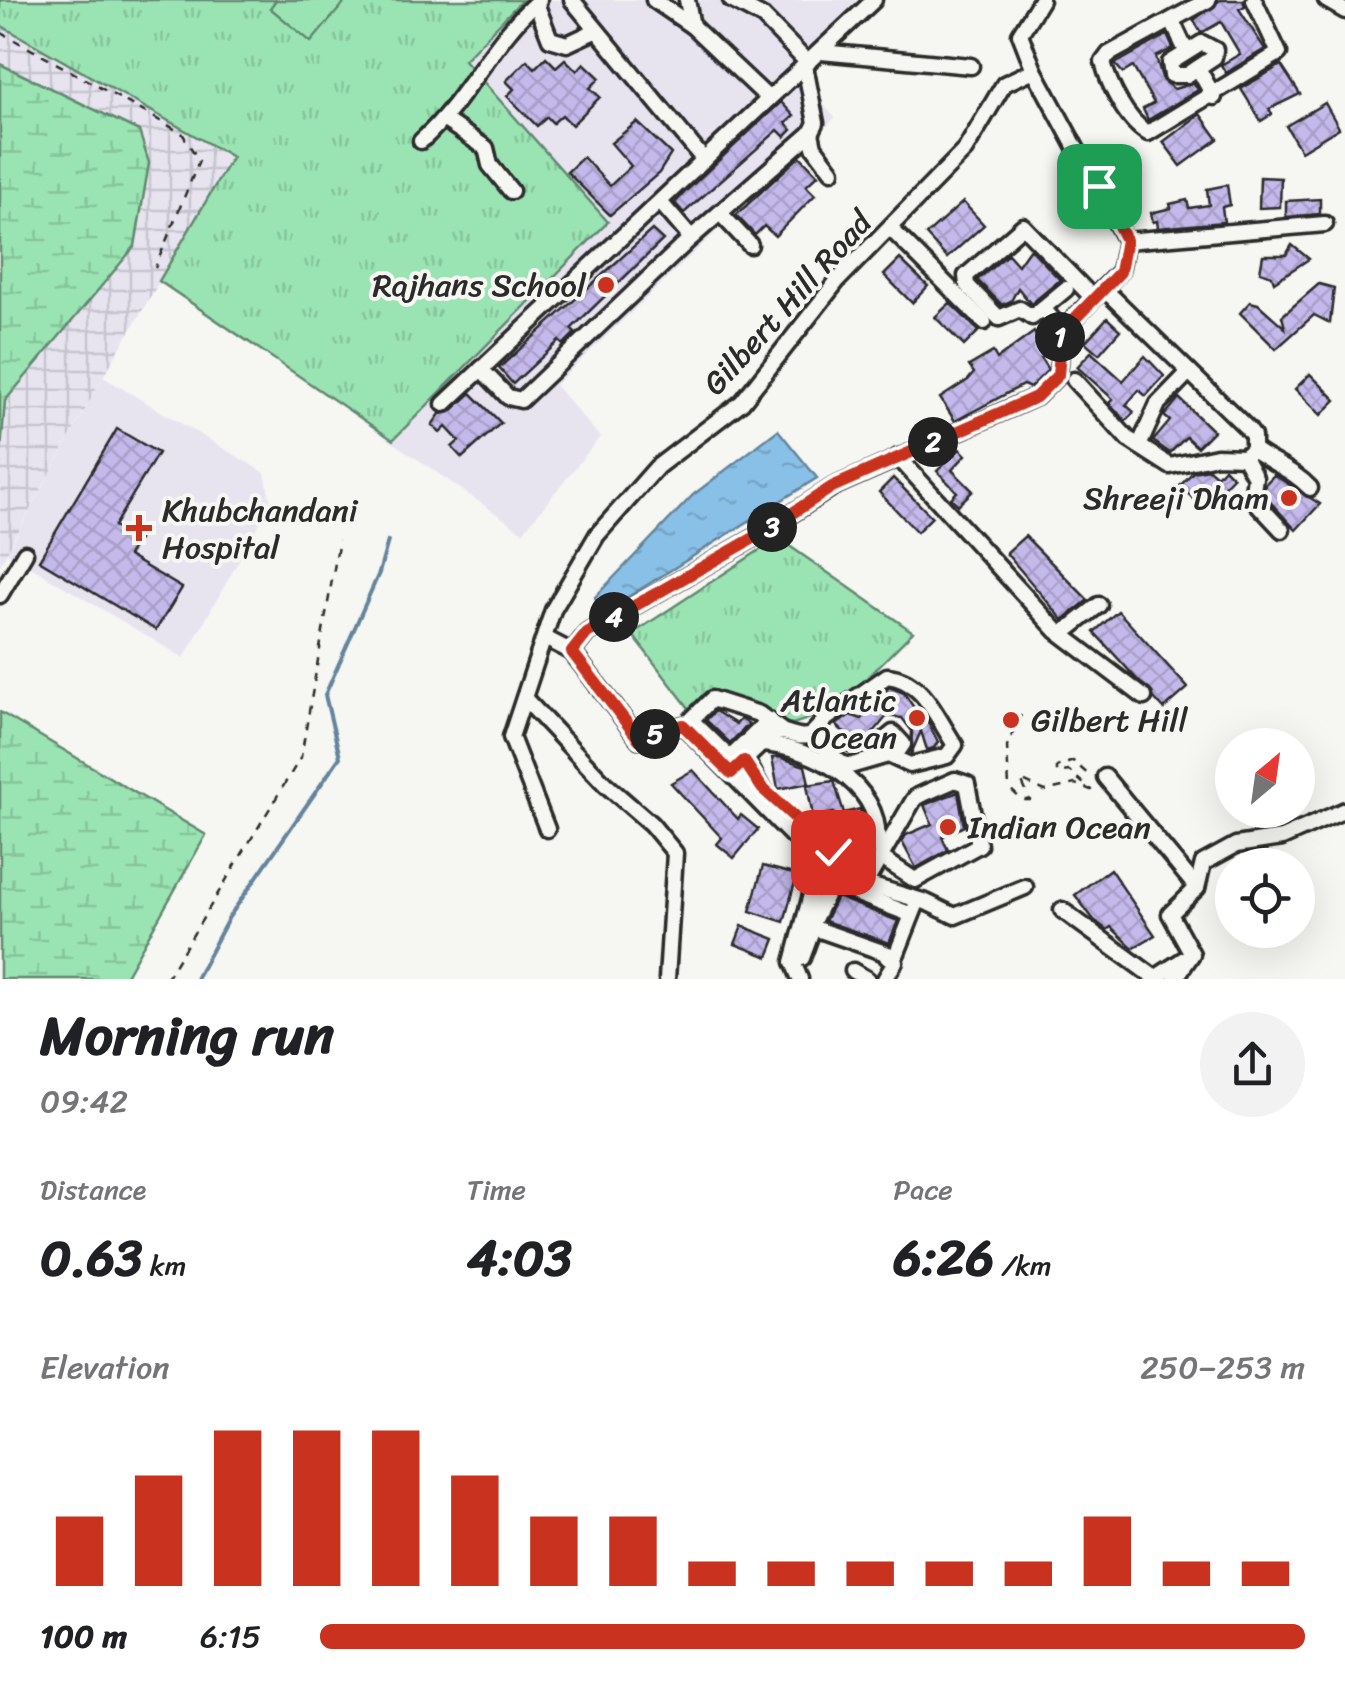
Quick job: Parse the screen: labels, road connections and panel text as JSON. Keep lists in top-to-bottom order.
{
  "streets": {
    "street": ["Gilbert Hill Road"]
  },
  "places": {
    "other": [
      "Rajhans School",
      "Shreeji Dham",
      "Atlantic Ocean",
      "Gilbert Hill",
      "Indian Ocean"
    ],
    "health": ["Khubchandani Hospital"]
  },
  "north": "top right",
  "page": {
    "pins": [
      "1",
      "2",
      "3",
      "4",
      "5"
    ],
    "heading": ["Morning run", "09:42"],
    "stats": [
      ["Distance", "0.63 km"],
      ["Time", "4:03"],
      ["Pace", "6:26 /km"]
    ],
    "chart": ["Elevation", "250–253 m"],
    "list": [
      {
        "name": "100 m",
        "note": "6:15"
      }
    ]
  }
}
